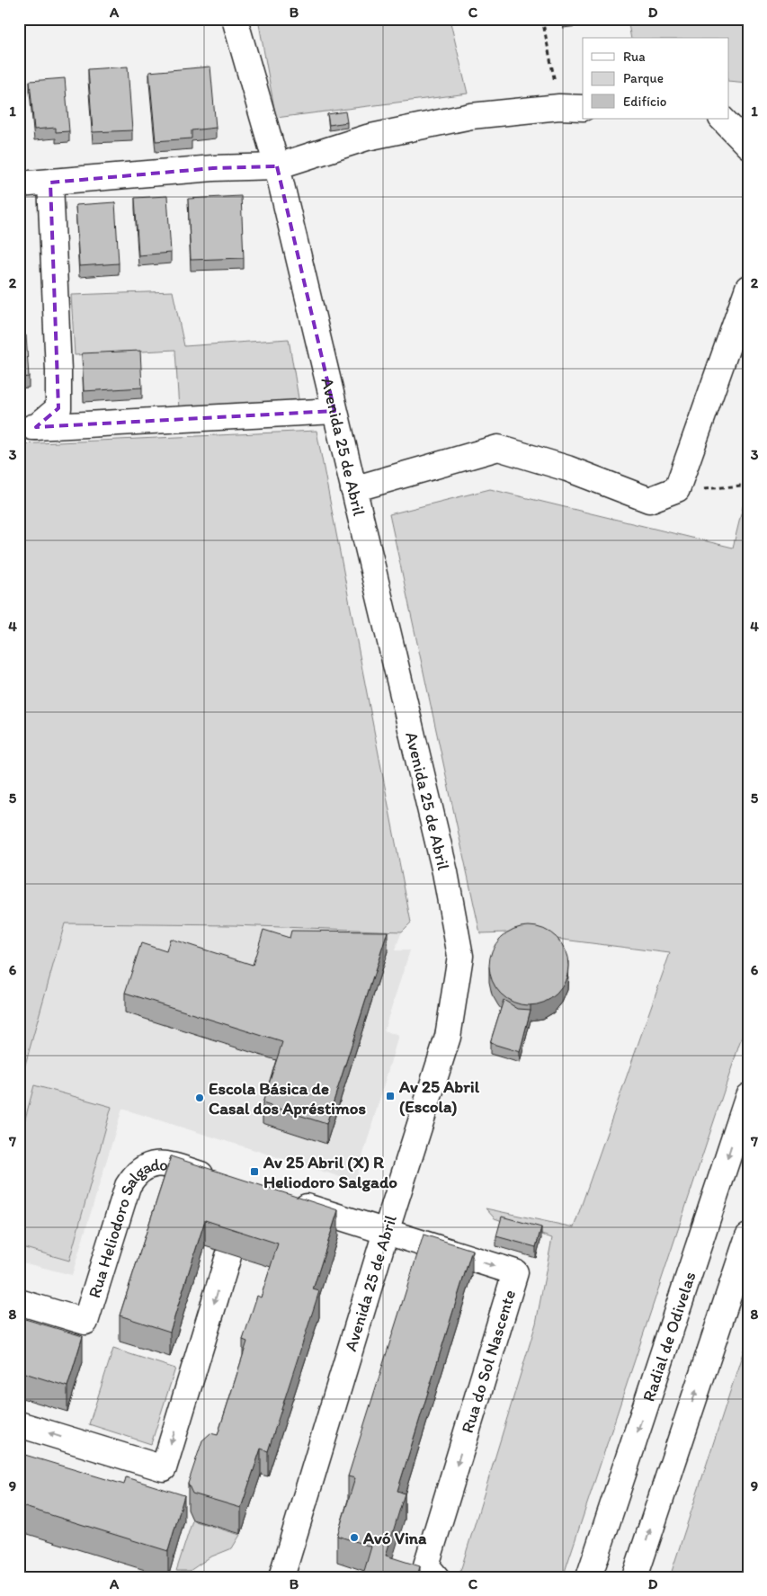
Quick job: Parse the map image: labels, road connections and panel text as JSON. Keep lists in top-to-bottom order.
{
  "streets": {
    "main road": [
      "Avenida 25 de Abril",
      "Rua Heliodoro Salgado",
      "Radial de Odivelas",
      "Rua do Sol Nascente"
    ]
  },
  "crossings": [
    ["Avenida 25 de Abril", "Rua do Sol Nascente"]
  ],
  "places": {
    "transit": ["Av 25 Abril (Escola)", "Av 25 Abril (X) R Heliodoro Salgado"],
    "other": ["Escola Básica de Casal dos Apréstimos", "Avó Vina"]
  },
  "legend": ["Rua", "Parque", "Edifício"],
  "grid": {
    "columns": [
      "A",
      "B",
      "C",
      "D"
    ],
    "rows": [
      "1",
      "2",
      "3",
      "4",
      "5",
      "6",
      "7",
      "8",
      "9"
    ]
  }
}
